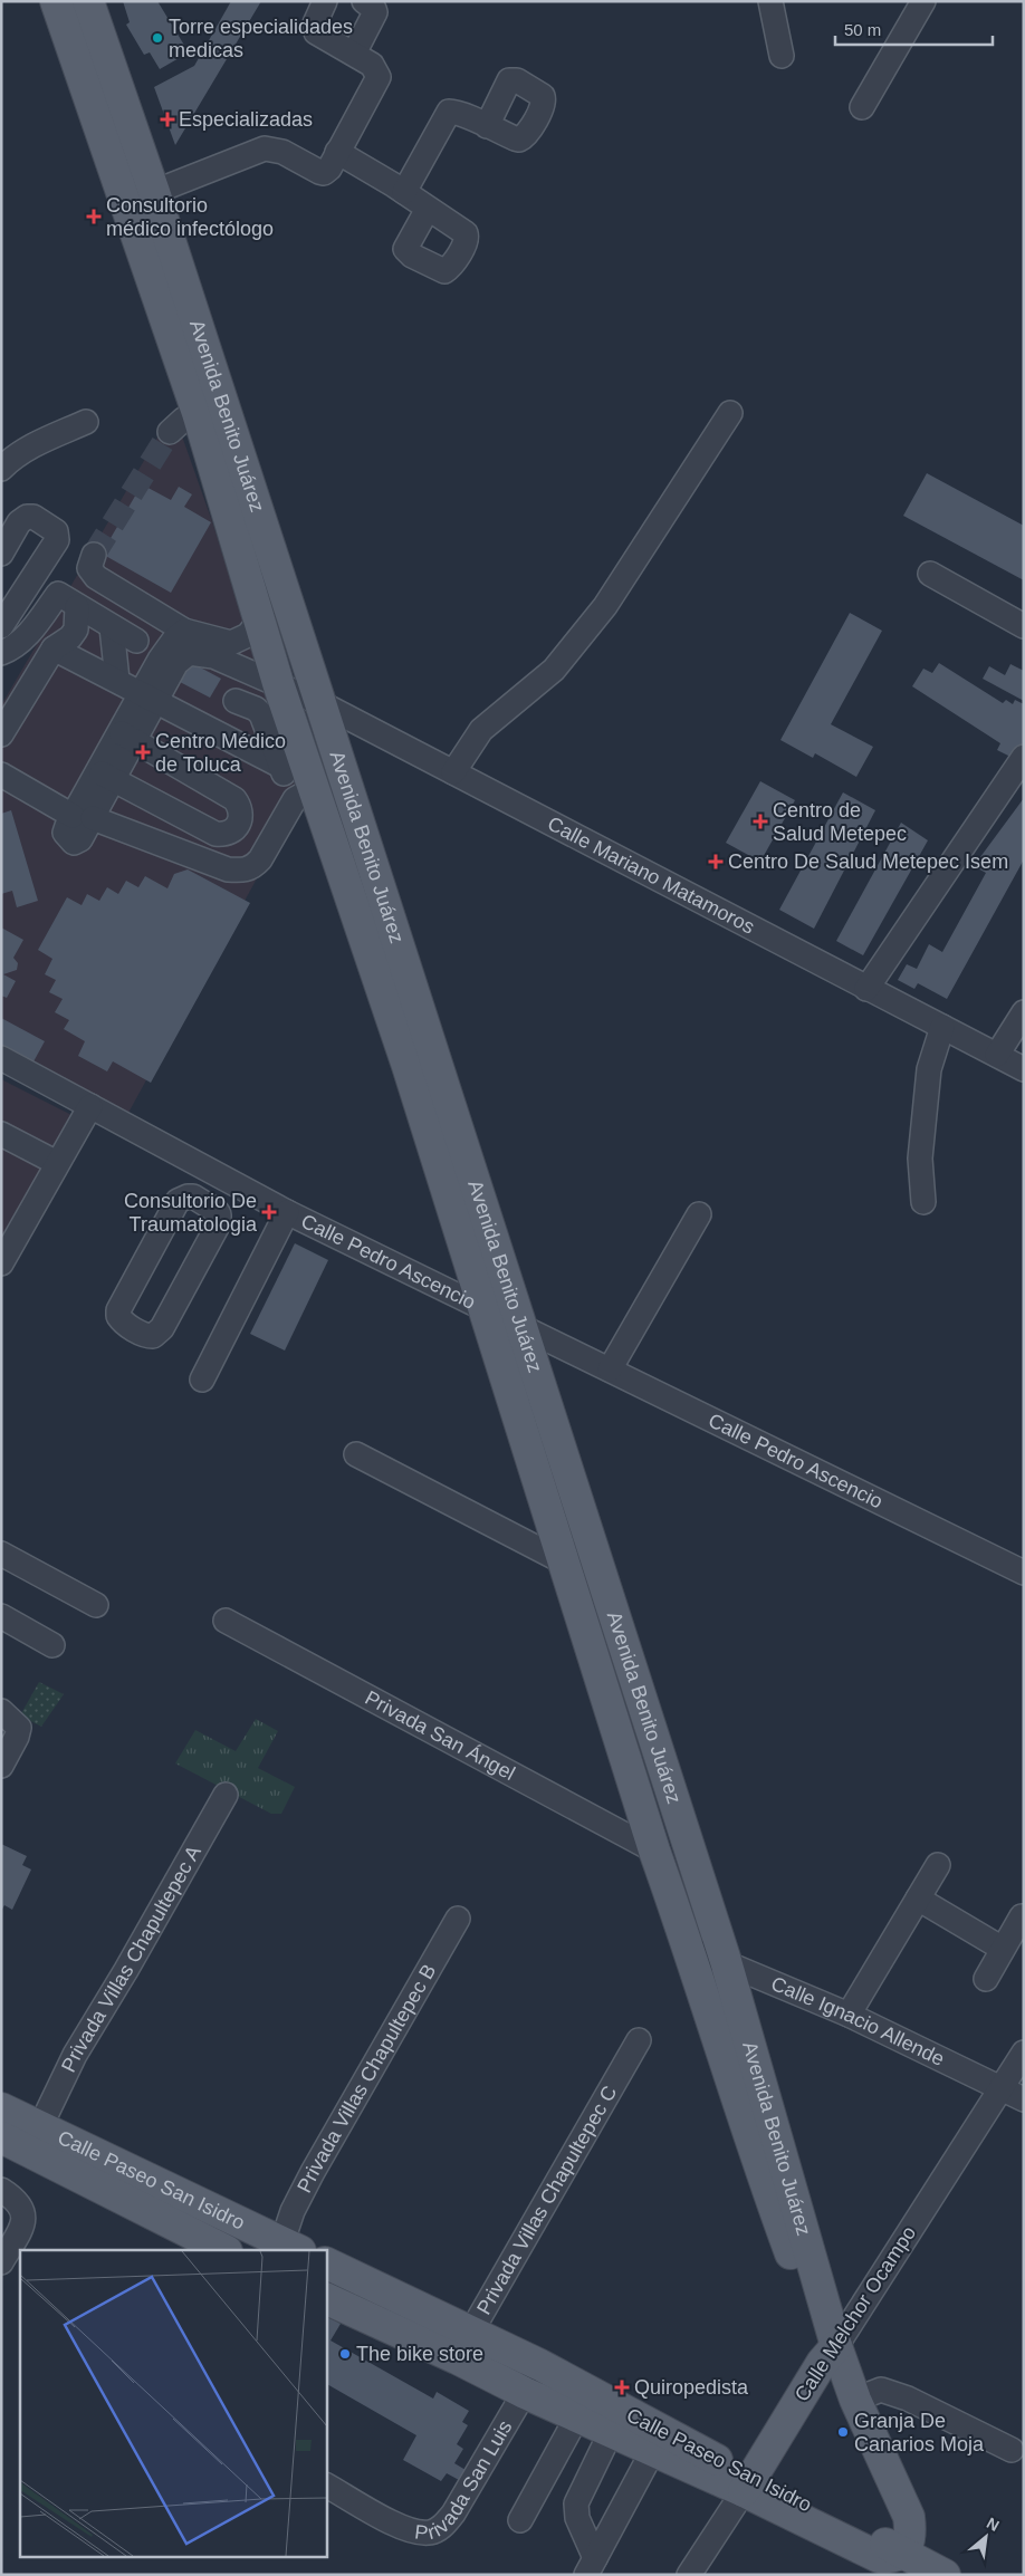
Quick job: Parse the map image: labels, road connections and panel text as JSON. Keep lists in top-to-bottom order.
{
  "streets": {
    "main road": ["Avenida Benito Juárez", "Calle Paseo San Isidro", "Calle Melchor Ocampo"],
    "street": [
      "Calle Mariano Matamoros",
      "Calle Pedro Ascencio",
      "Privada San Ángel",
      "Privada Villas Chapultepec A",
      "Calle Ignacio Allende",
      "Privada Villas Chapultepec B",
      "Privada Villas Chapultepec C",
      "Privada San Luis"
    ]
  },
  "crossings": [
    ["Avenida Benito Juárez", "Calle Mariano Matamoros"],
    ["Avenida Benito Juárez", "Calle Pedro Ascencio"],
    ["Avenida Benito Juárez", "Privada San Ángel"],
    ["Avenida Benito Juárez", "Calle Ignacio Allende"],
    ["Avenida Benito Juárez", "Calle Paseo San Isidro"],
    ["Avenida Benito Juárez", "Calle Melchor Ocampo"],
    ["Privada Villas Chapultepec A", "Calle Paseo San Isidro"],
    ["Calle Ignacio Allende", "Calle Melchor Ocampo"],
    ["Privada Villas Chapultepec B", "Calle Paseo San Isidro"],
    ["Calle Paseo San Isidro", "Privada Villas Chapultepec C"],
    ["Calle Paseo San Isidro", "Calle Melchor Ocampo"],
    ["Calle Paseo San Isidro", "Privada San Luis"]
  ],
  "places": {
    "other": ["Torre especialidades medicas", "The bike store", "Granja De Canarios Moja"],
    "health": [
      "Especializadas",
      "Consultorio médico infectólogo",
      "Centro Médico de Toluca",
      "Centro de Salud Metepec",
      "Centro De Salud Metepec Isem",
      "Consultorio De Traumatologia",
      "Quiropedista"
    ]
  },
  "scale_bar": "50 m",
  "north": "top right"
}
